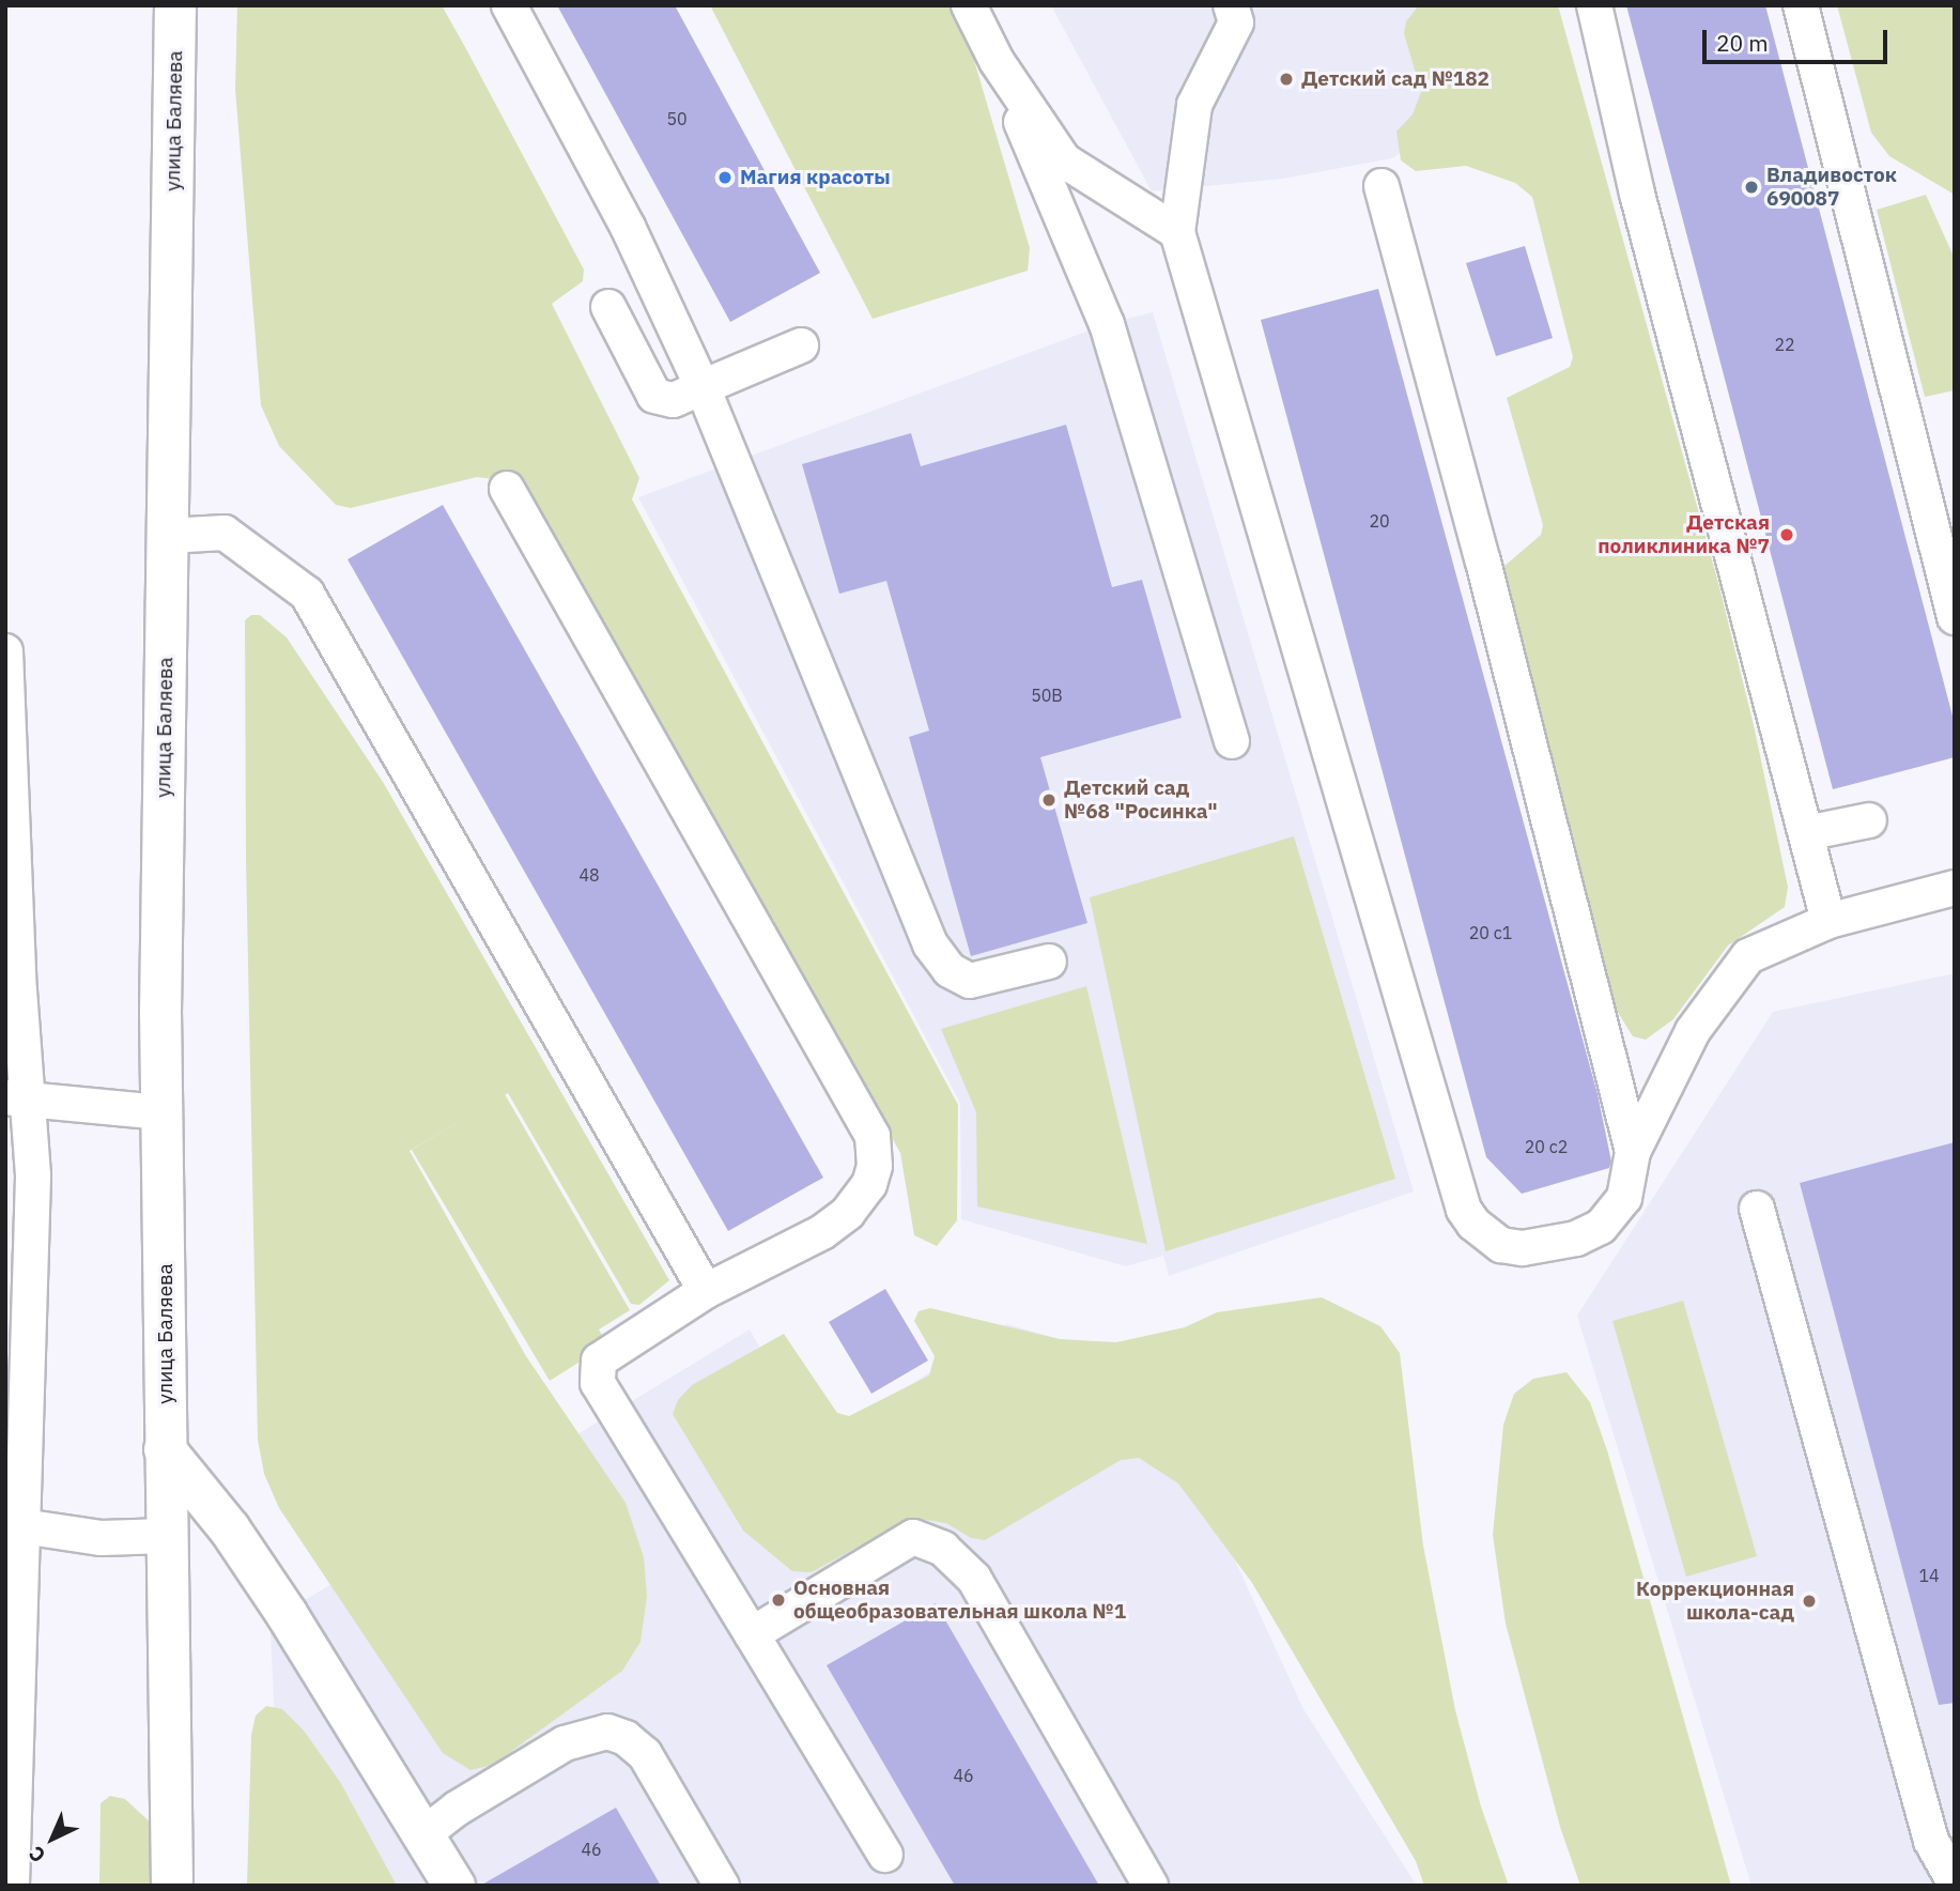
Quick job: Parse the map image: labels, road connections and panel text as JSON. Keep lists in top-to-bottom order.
{
  "streets": {
    "street": ["улица Баляева"]
  },
  "places": [
    "Детский сад №182",
    "Магия красоты",
    "Владивосток 690087",
    "Детская поликлиника №7",
    "Детский сад №68 \"Росинка\"",
    "Основная общеобразовательная школа №1",
    "Коррекционная школа-сад"
  ],
  "house_numbers": [
    "50",
    "22",
    "20",
    "50В",
    "48",
    "20 с1",
    "20 с2",
    "14",
    "46",
    "46"
  ],
  "scale_bar": "20 m",
  "north": "bottom left"
}
